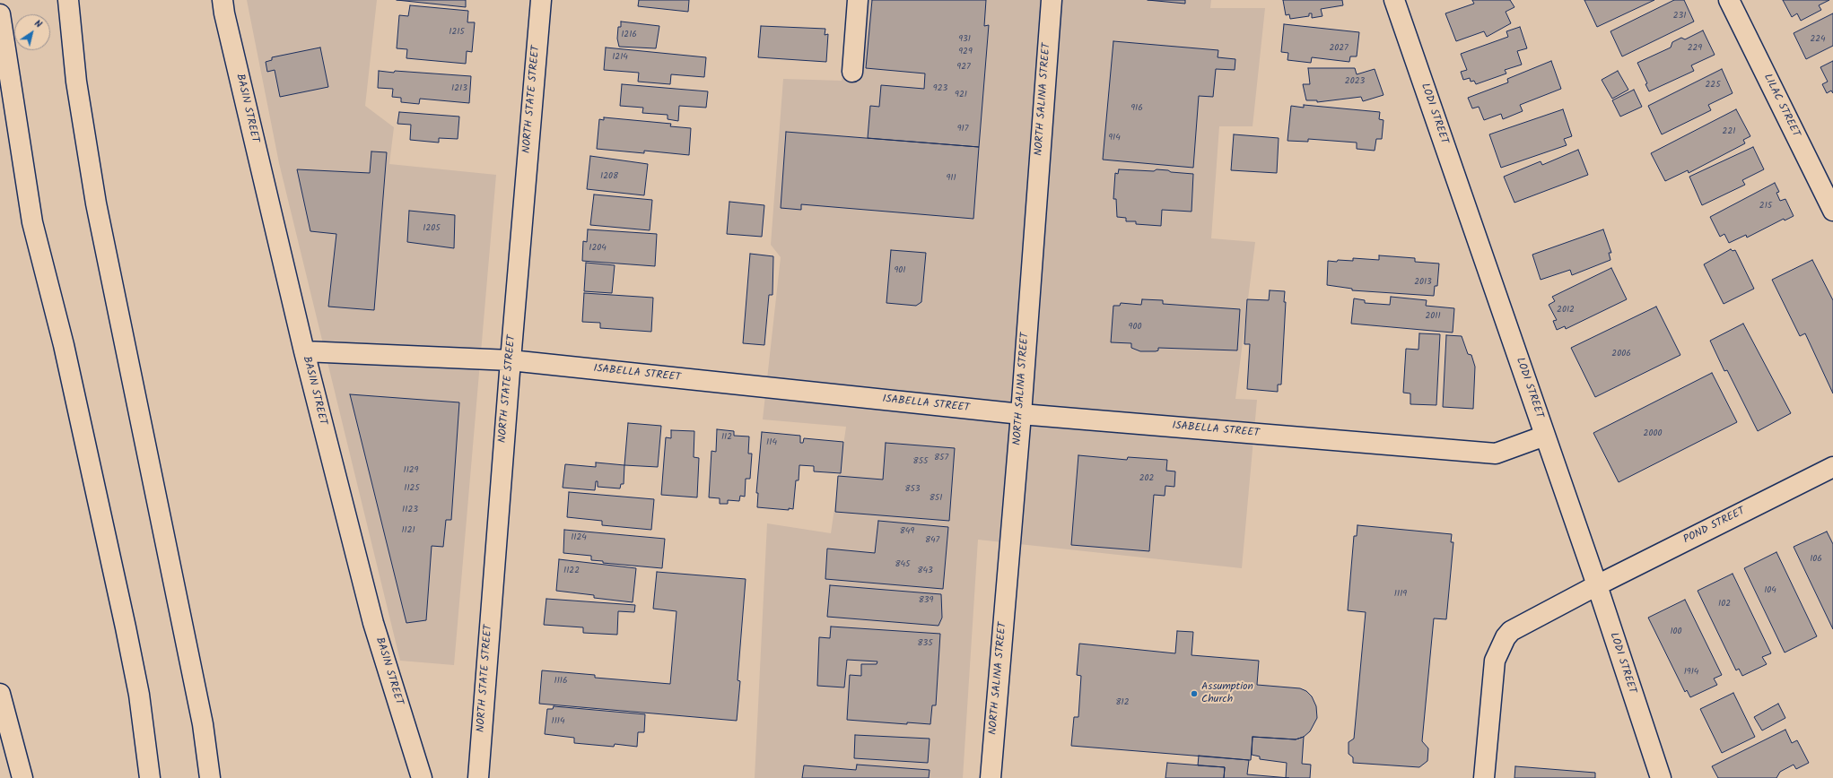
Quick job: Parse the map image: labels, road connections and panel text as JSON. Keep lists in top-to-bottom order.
{
  "streets": {
    "main road": [
      "NORTH STATE STREET",
      "NORTH SALINA STREET",
      "LILAC STREET",
      "BASIN STREET",
      "LODI STREET",
      "ISABELLA STREET",
      "POND STREET"
    ]
  },
  "crossings": [
    ["NORTH STATE STREET", "ISABELLA STREET"],
    ["NORTH SALINA STREET", "ISABELLA STREET"],
    ["BASIN STREET", "ISABELLA STREET"],
    ["LODI STREET", "ISABELLA STREET"],
    ["LODI STREET", "POND STREET"]
  ],
  "places": ["Assumption Church"],
  "house_numbers": [
    "231",
    "1215",
    "1216",
    "931",
    "224",
    "2027",
    "229",
    "929",
    "1214",
    "927",
    "2023",
    "225",
    "1213",
    "923",
    "921",
    "916",
    "917",
    "221",
    "914",
    "1208",
    "911",
    "215",
    "1205",
    "1204",
    "901",
    "2013",
    "2012",
    "2011",
    "900",
    "2006",
    "2000",
    "112",
    "114",
    "857",
    "855",
    "1129",
    "202",
    "1125",
    "853",
    "851",
    "1123",
    "1121",
    "849",
    "1124",
    "847",
    "106",
    "845",
    "1122",
    "843",
    "104",
    "1119",
    "839",
    "102",
    "100",
    "835",
    "1914",
    "1116",
    "812",
    "1114"
  ],
  "north": "top right"
}
